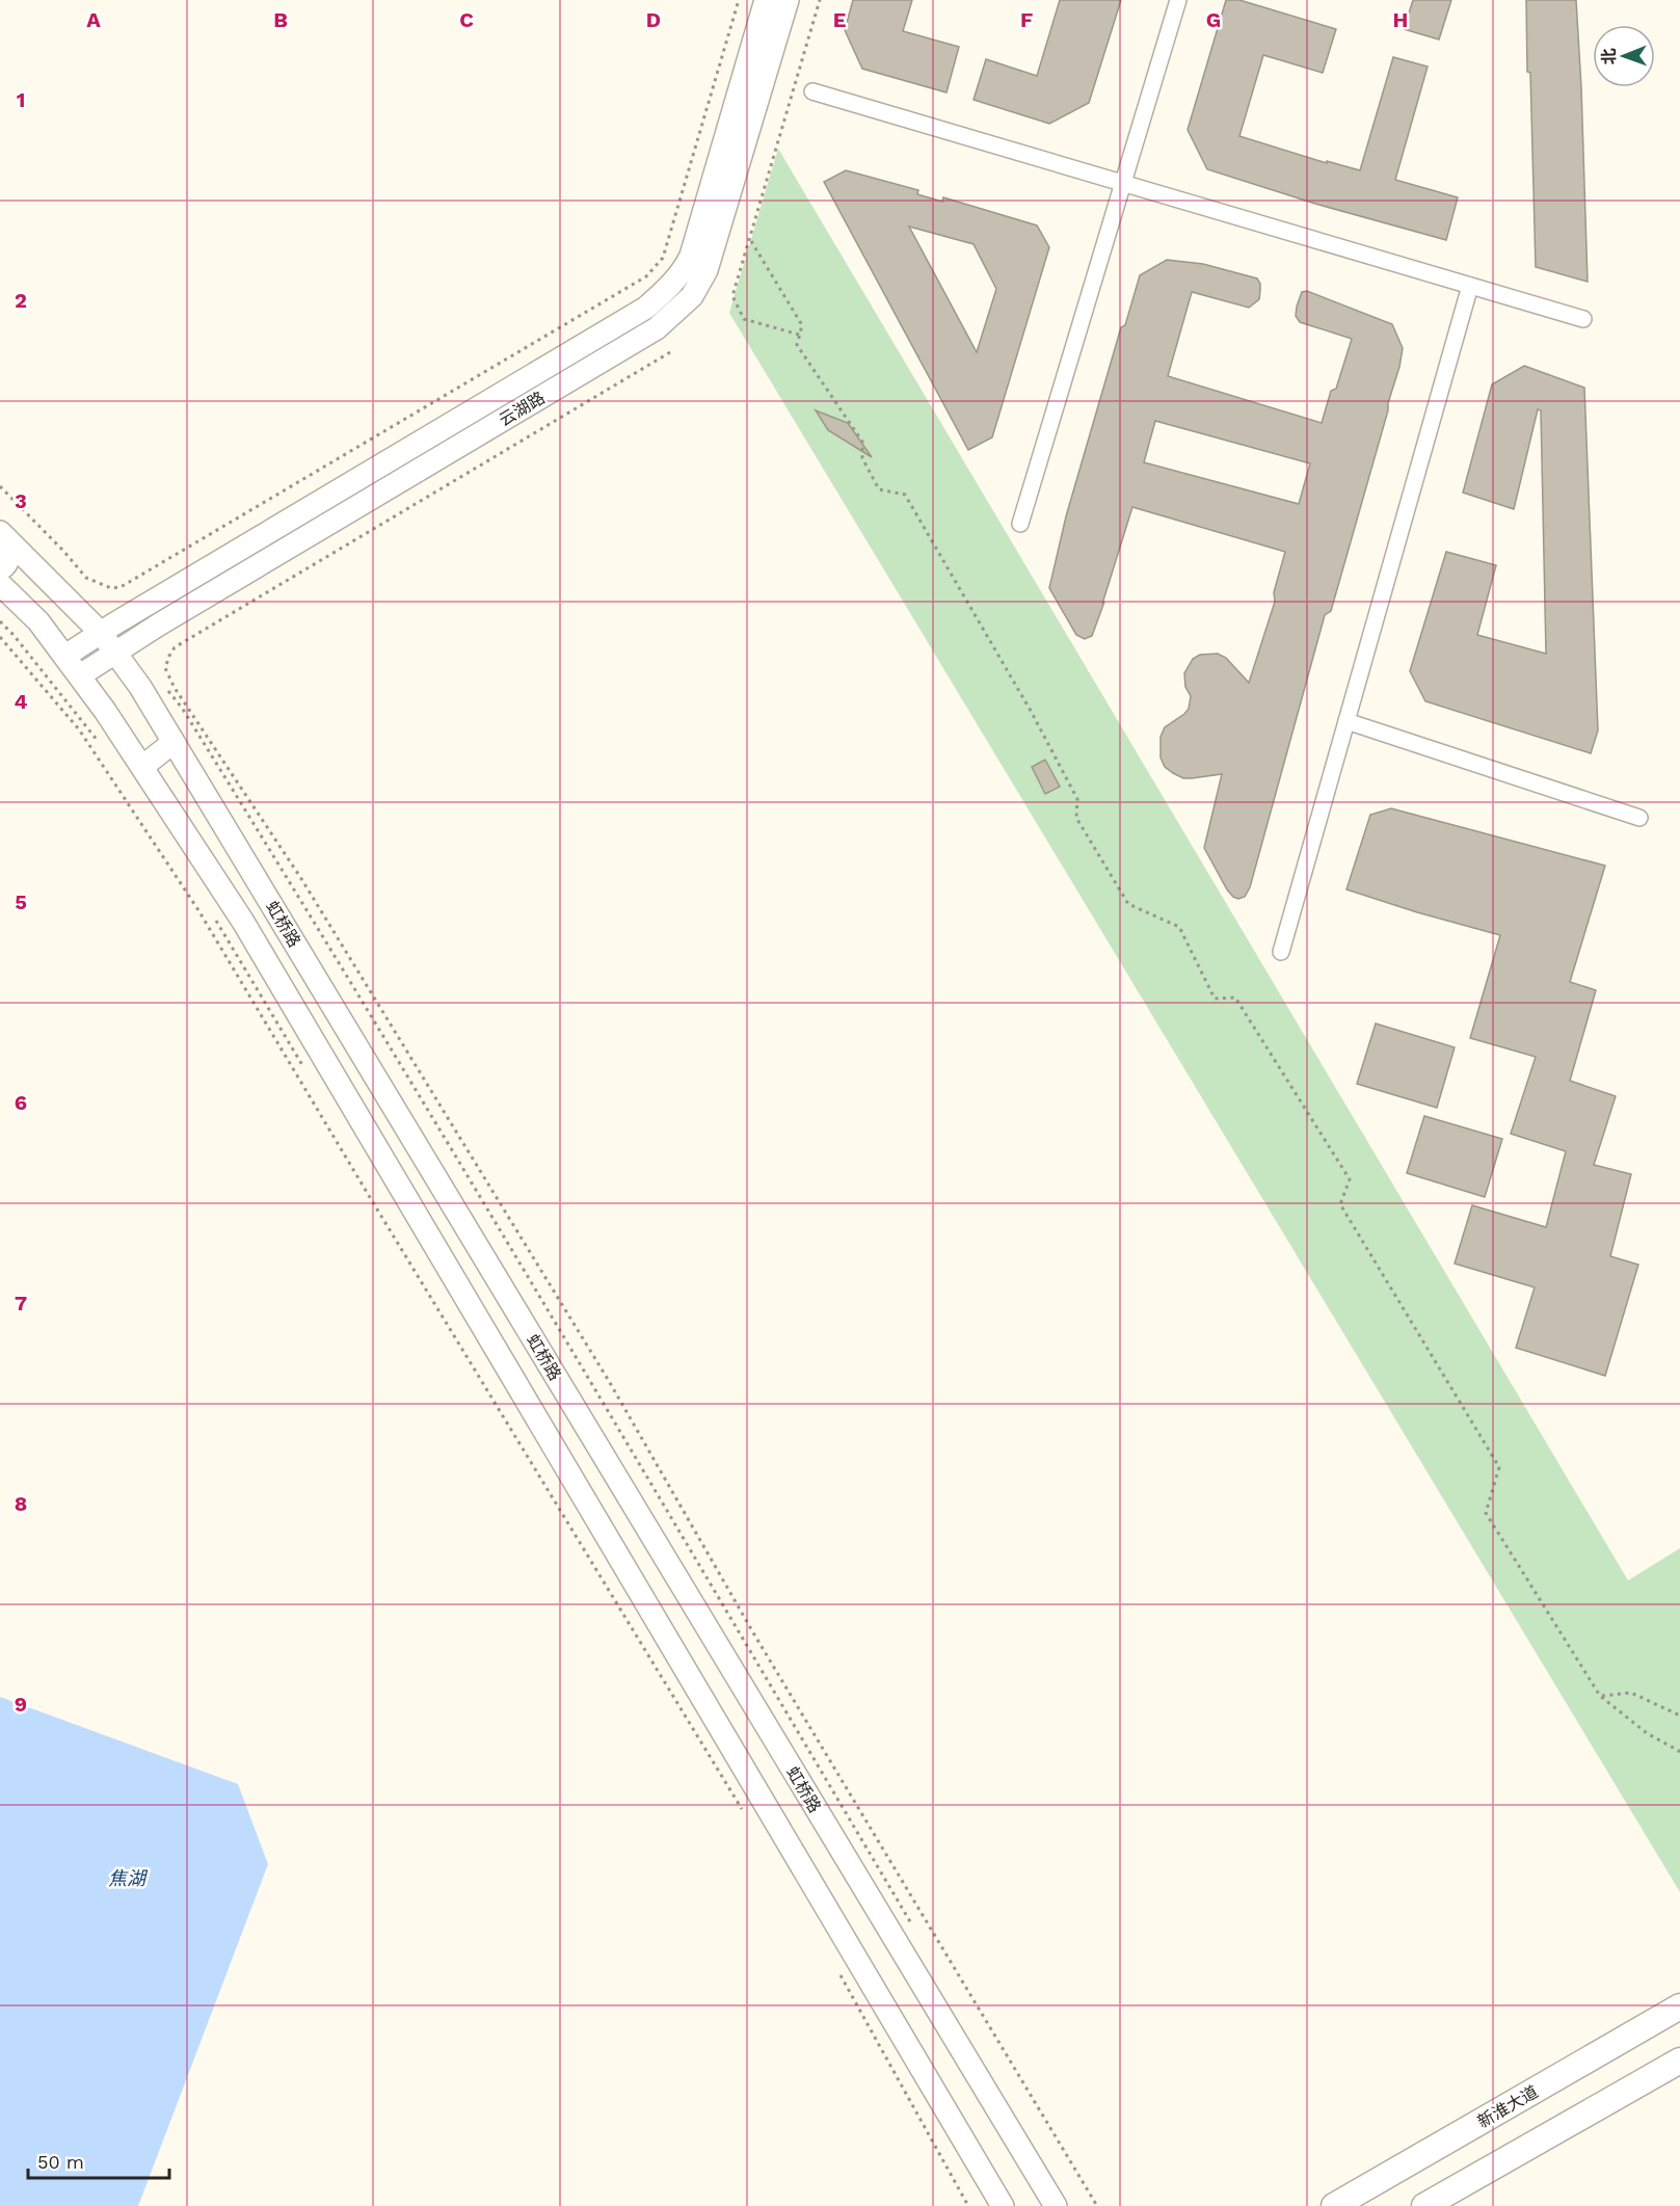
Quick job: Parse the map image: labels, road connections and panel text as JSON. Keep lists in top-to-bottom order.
{
  "streets": {
    "main road": ["云湖路", "虹桥路", "新淮大道"]
  },
  "crossings": [
    ["云湖路", "虹桥路"]
  ],
  "water": ["焦湖"],
  "scale_bar": "50 m",
  "north": "left",
  "grid": {
    "columns": [
      "A",
      "B",
      "C",
      "D",
      "E",
      "F",
      "G",
      "H"
    ],
    "rows": [
      "1",
      "2",
      "3",
      "4",
      "5",
      "6",
      "7",
      "8",
      "9"
    ]
  }
}
